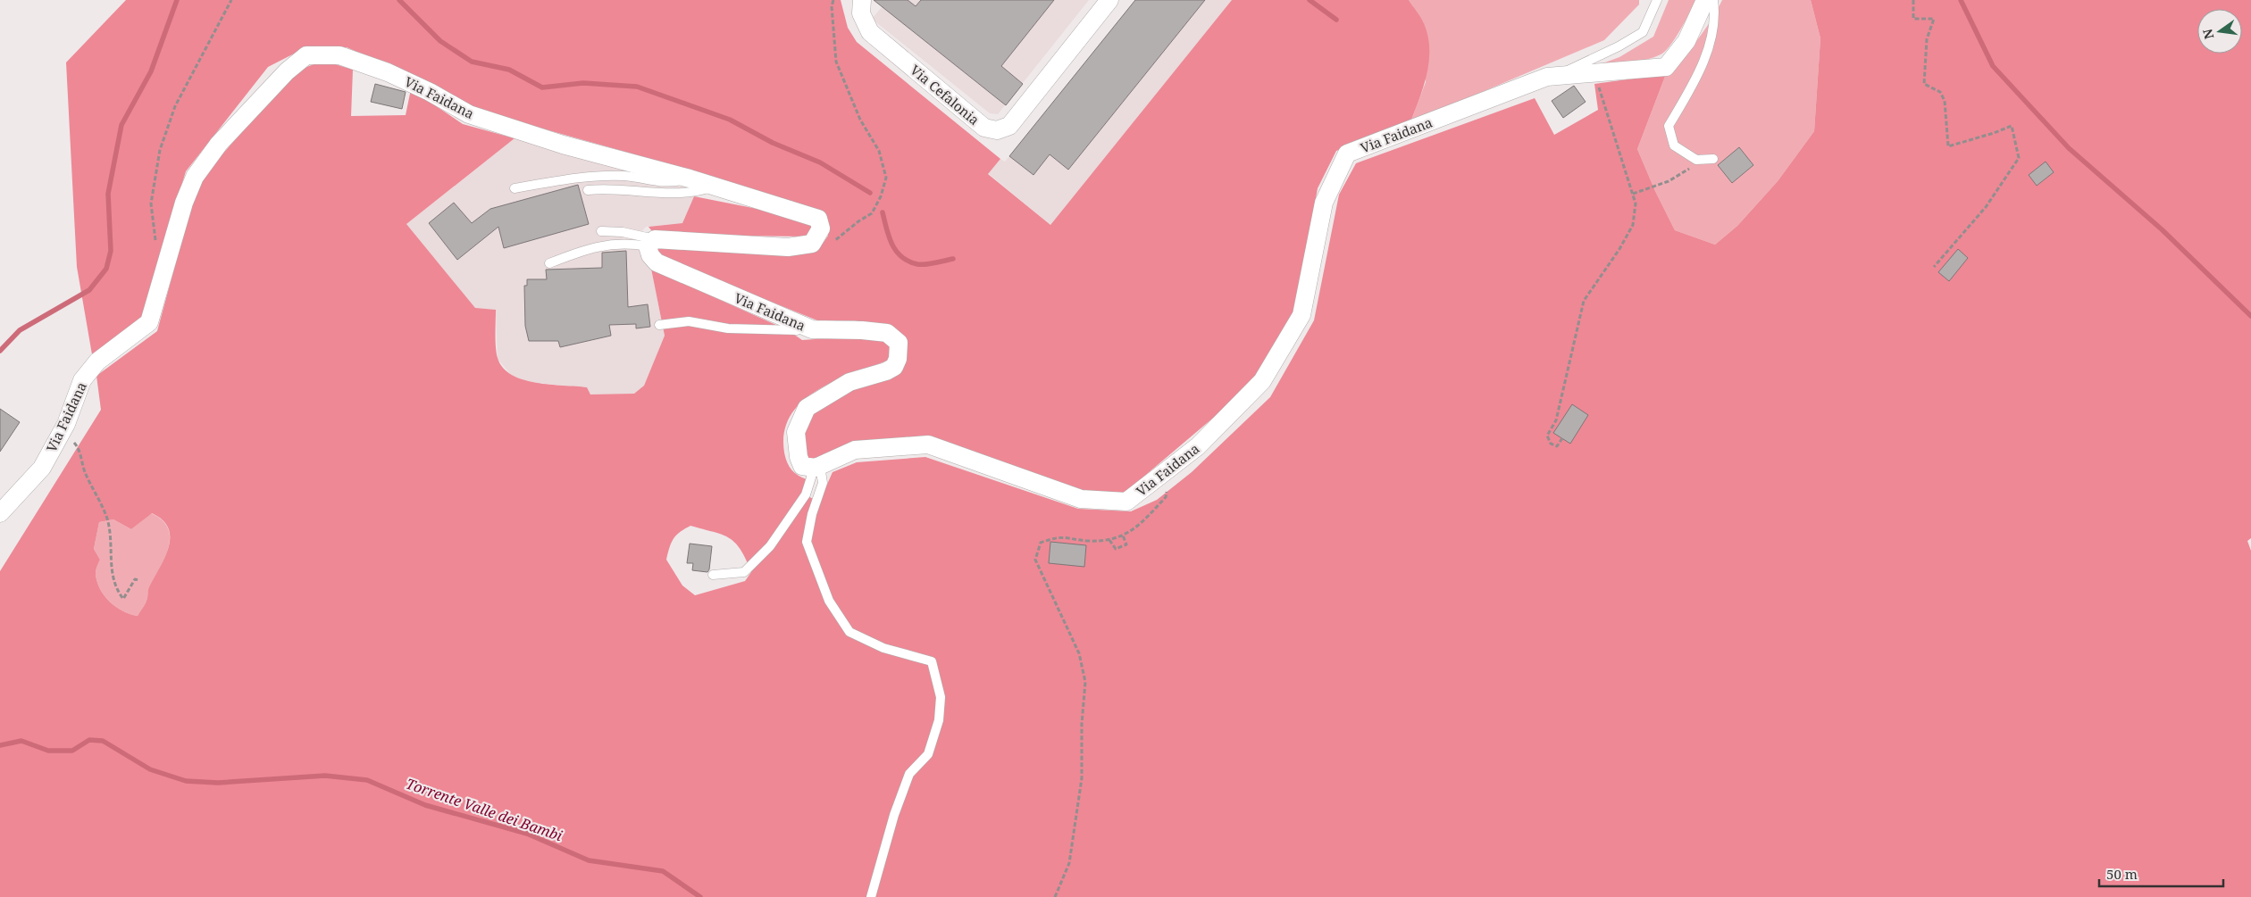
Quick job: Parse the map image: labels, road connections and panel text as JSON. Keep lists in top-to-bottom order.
{
  "streets": {
    "street": ["Via Cefalonia", "Via Faidana"]
  },
  "water": ["Torrente Valle dei Bambi"],
  "scale_bar": "50 m",
  "north": "left"
}
